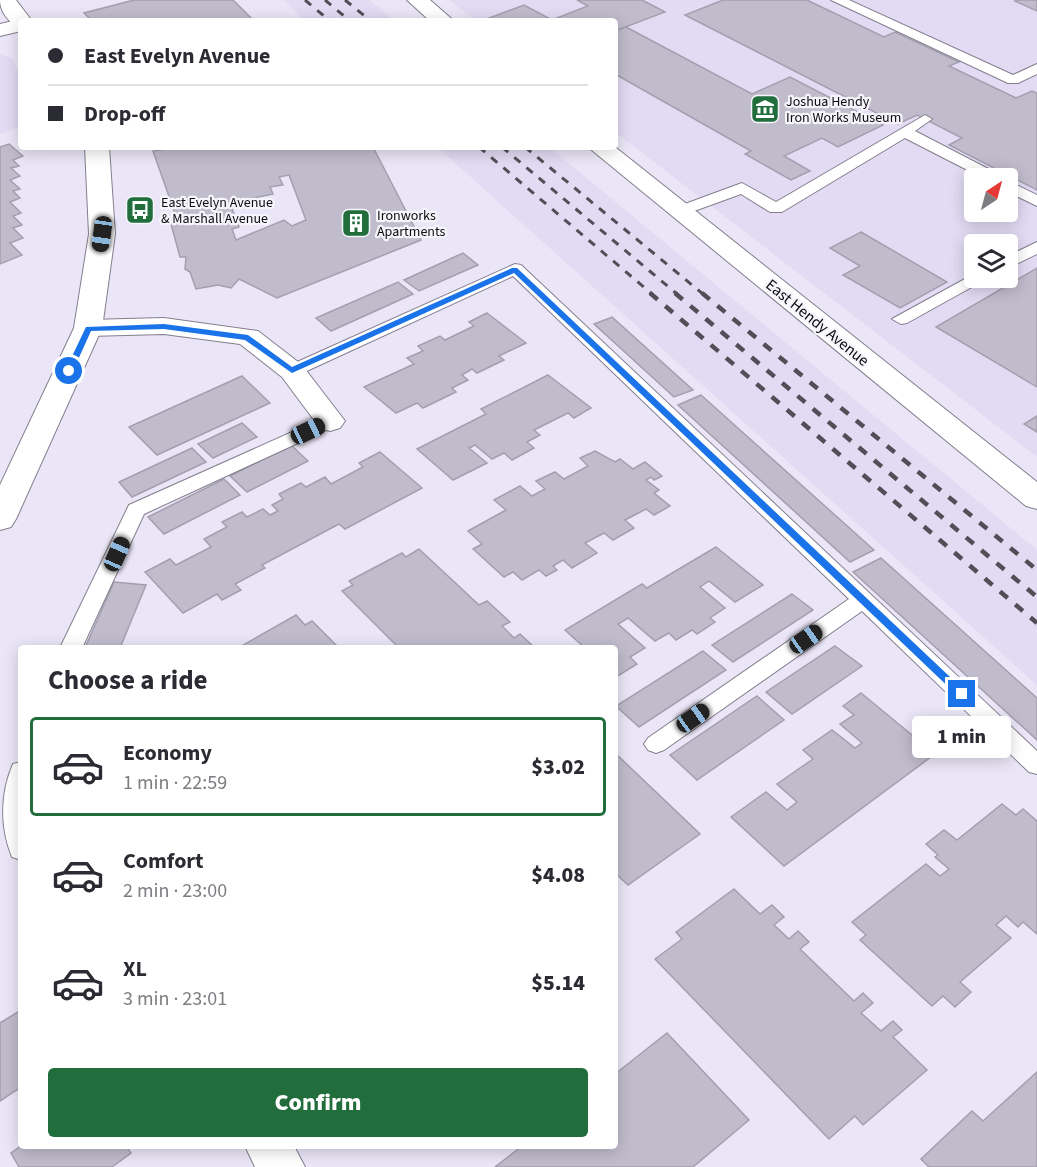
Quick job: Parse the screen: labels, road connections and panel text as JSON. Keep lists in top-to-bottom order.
{
  "streets": {
    "street": ["East Hendy Avenue"]
  },
  "places": {
    "museum": ["Joshua Hendy Iron Works Museum"],
    "bus stop": ["East Evelyn Avenue & Marshall Avenue"],
    "building": ["Ironworks Apartments"]
  },
  "north": "top right",
  "page": {
    "banner": ["East Evelyn Avenue", "Drop-off"],
    "heading": "Choose a ride",
    "bubble": "1 min",
    "list": [
      {
        "name": "Economy",
        "note": "1 min · 22:59",
        "value": "$3.02"
      },
      {
        "name": "Comfort",
        "note": "2 min · 23:00",
        "value": "$4.08"
      },
      {
        "name": "XL",
        "note": "3 min · 23:01",
        "value": "$5.14"
      }
    ],
    "buttons": "Confirm"
  }
}
